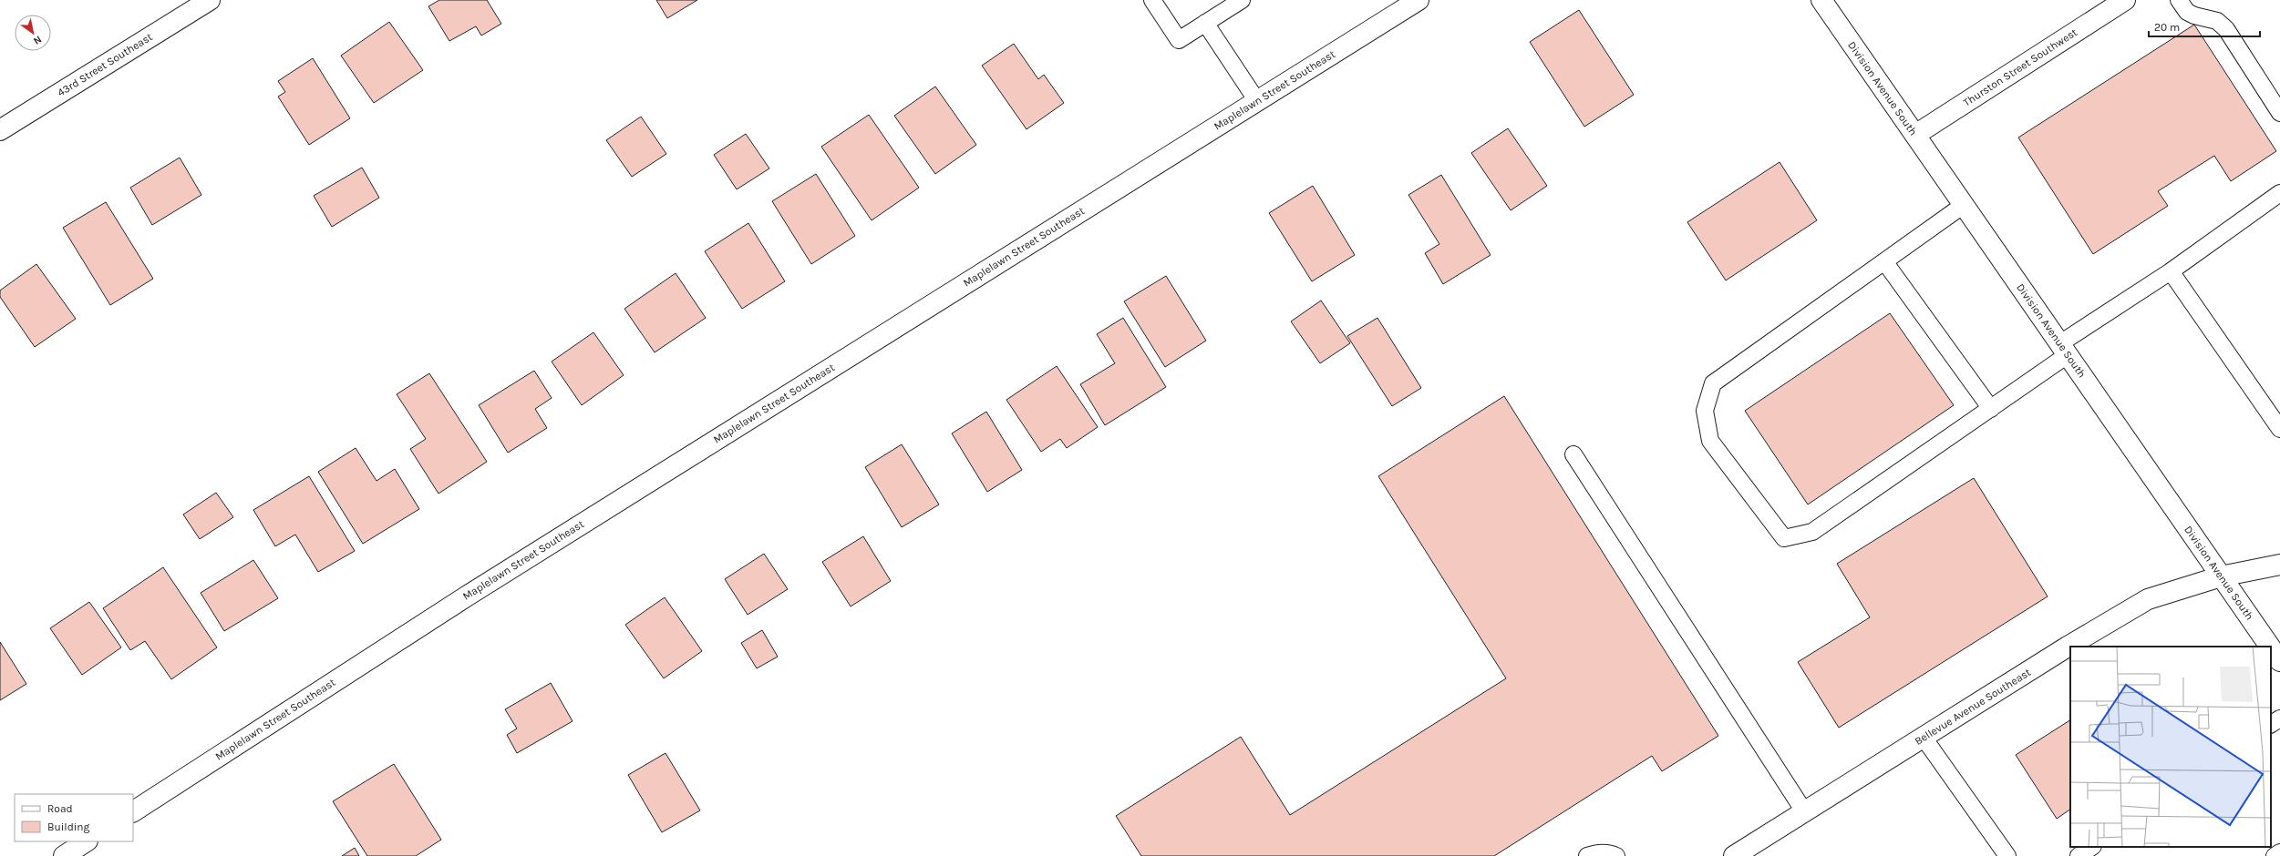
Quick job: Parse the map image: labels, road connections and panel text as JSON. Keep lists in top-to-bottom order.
{
  "streets": {
    "street": [
      "43rd Street Southeast",
      "Thurston Street Southwest",
      "Division Avenue South",
      "Maplelawn Street Southeast",
      "Bellevue Avenue Southeast"
    ]
  },
  "crossings": [
    ["Thurston Street Southwest", "Division Avenue South"],
    ["Division Avenue South", "Bellevue Avenue Southeast"]
  ],
  "legend": ["Road", "Building"],
  "scale_bar": "20 m",
  "north": "bottom right"
}
